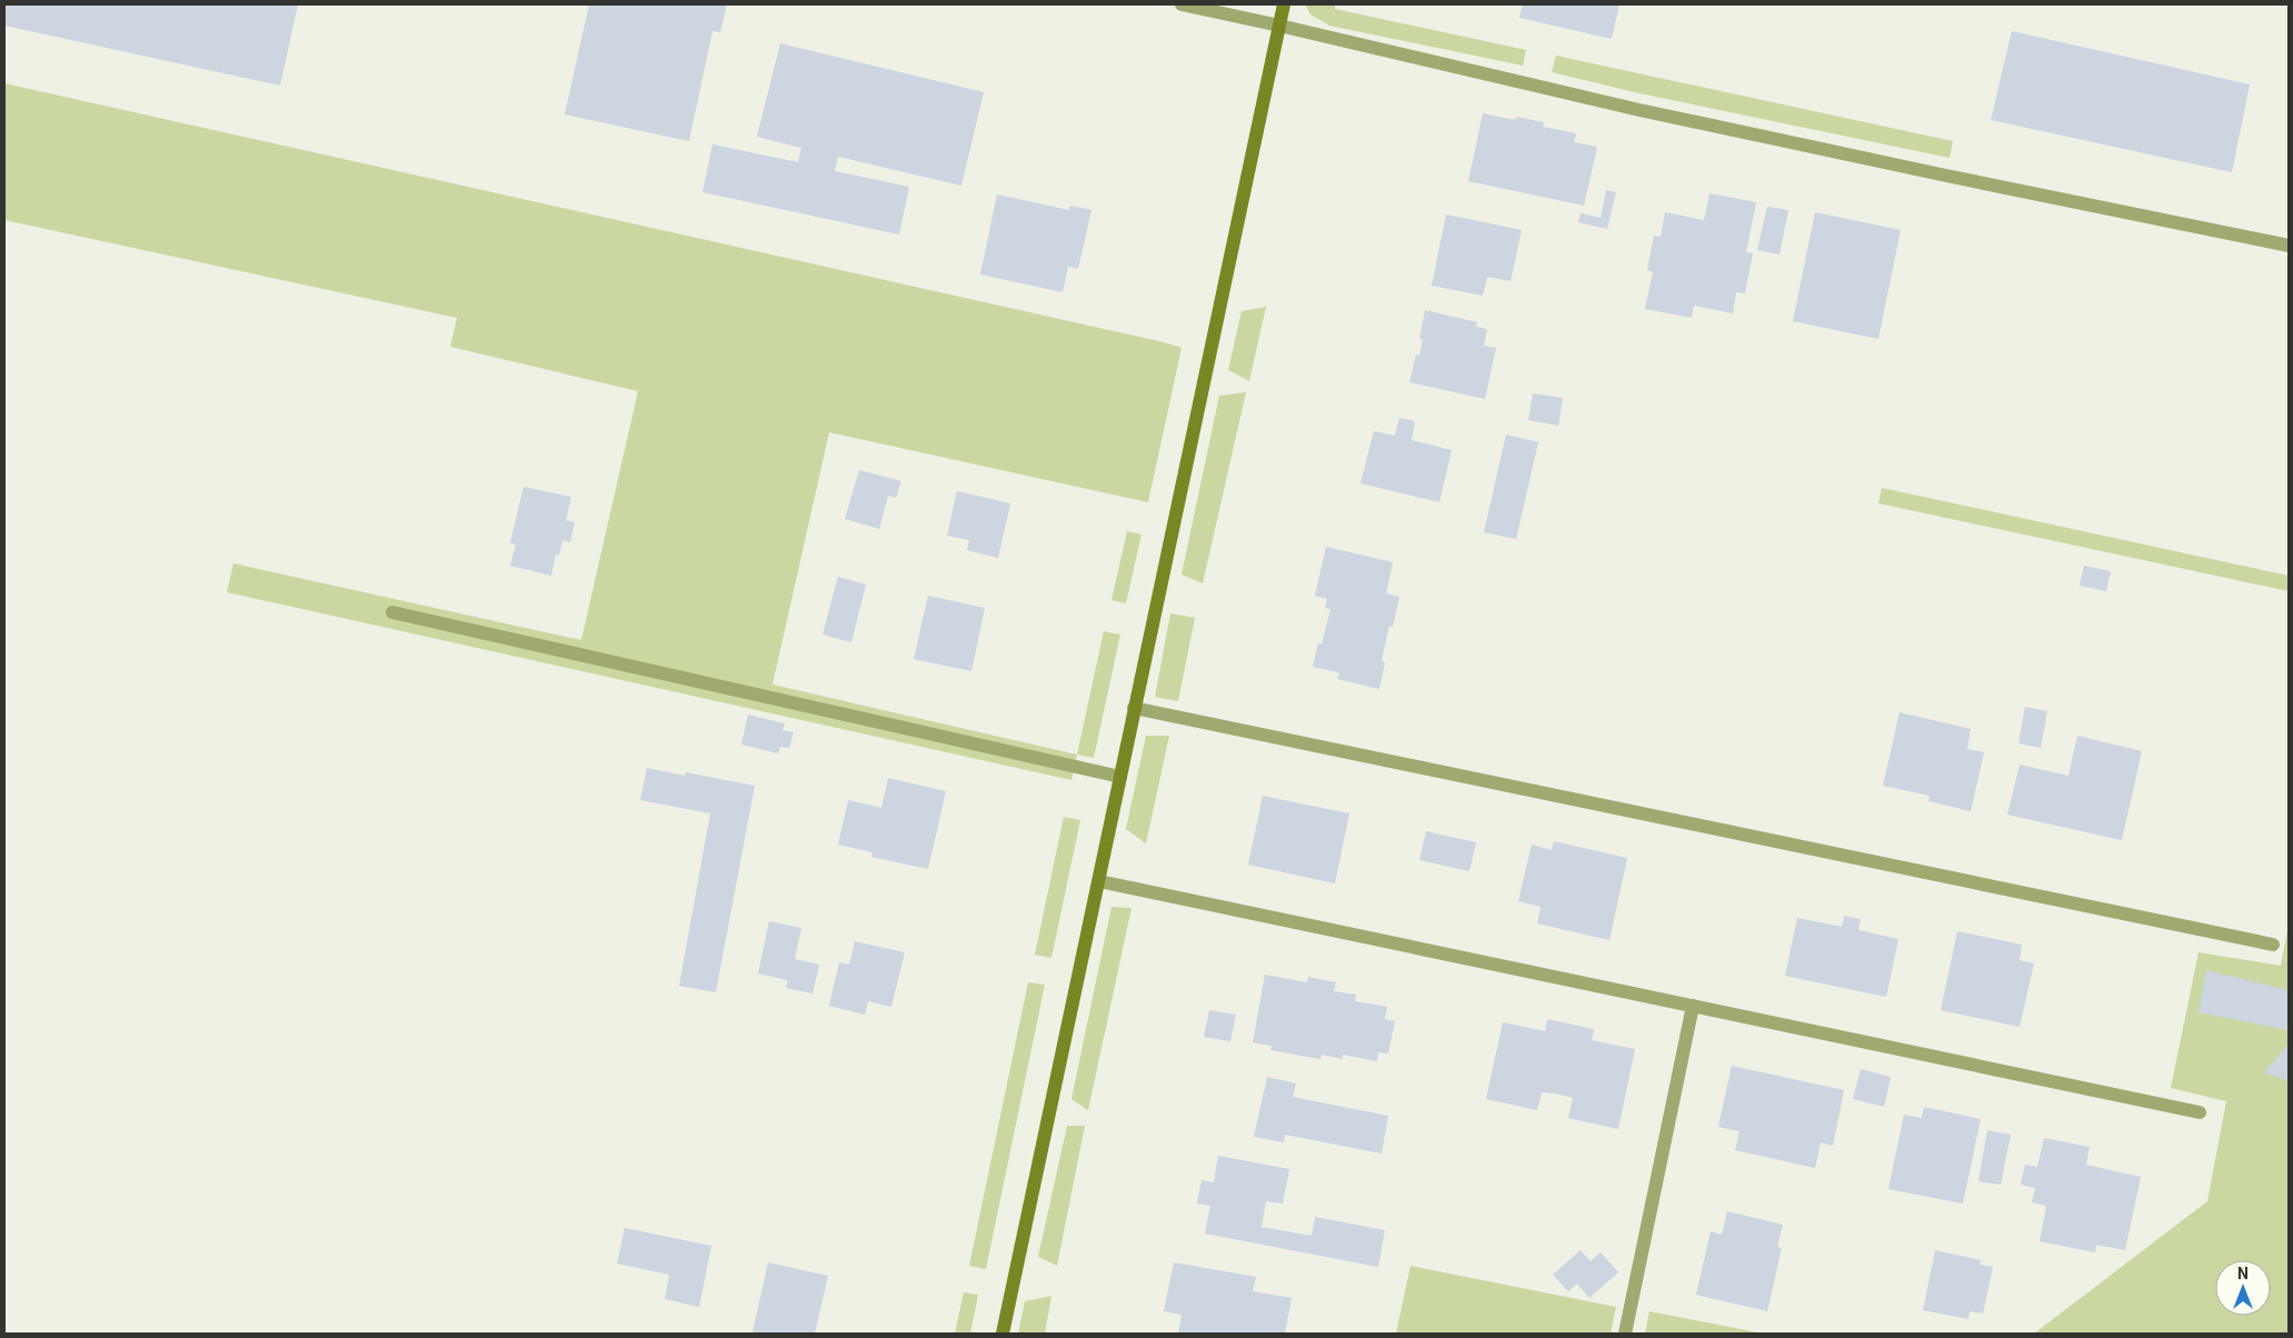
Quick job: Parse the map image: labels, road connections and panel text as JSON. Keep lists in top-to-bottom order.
{
  "north": "top"
}
